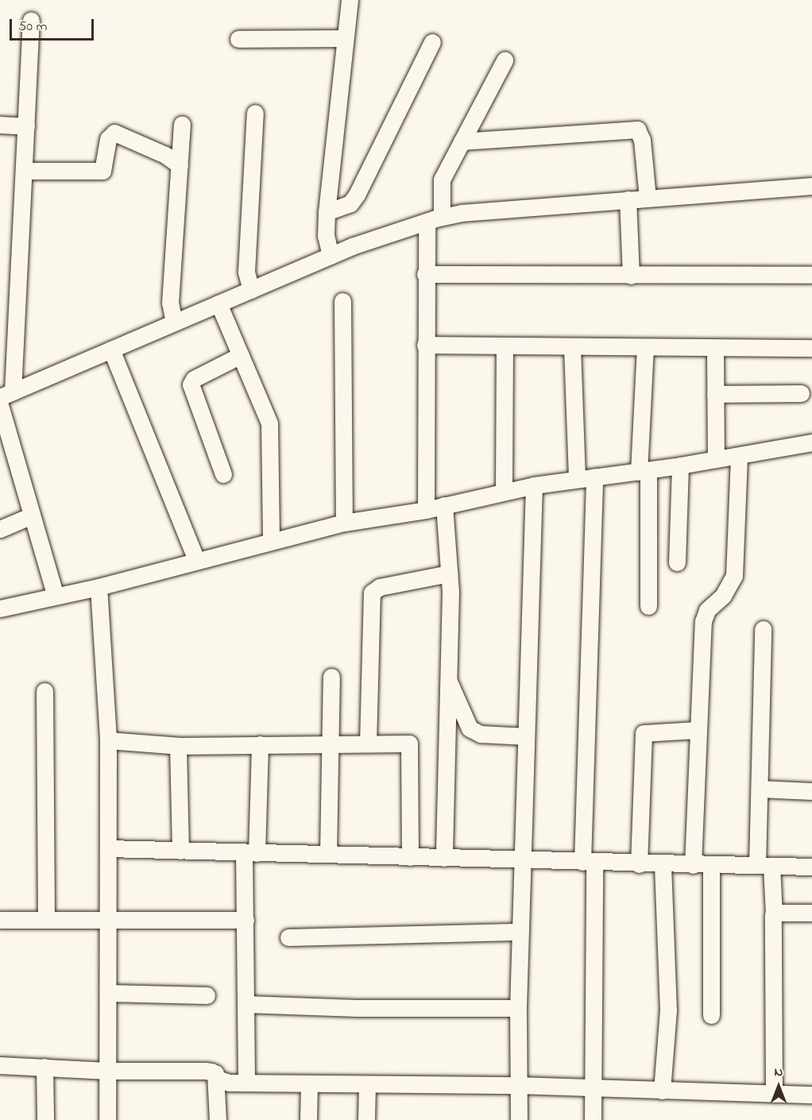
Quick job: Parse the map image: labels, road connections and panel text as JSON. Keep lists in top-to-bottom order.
{
  "scale_bar": "50 m",
  "north": "top"
}
